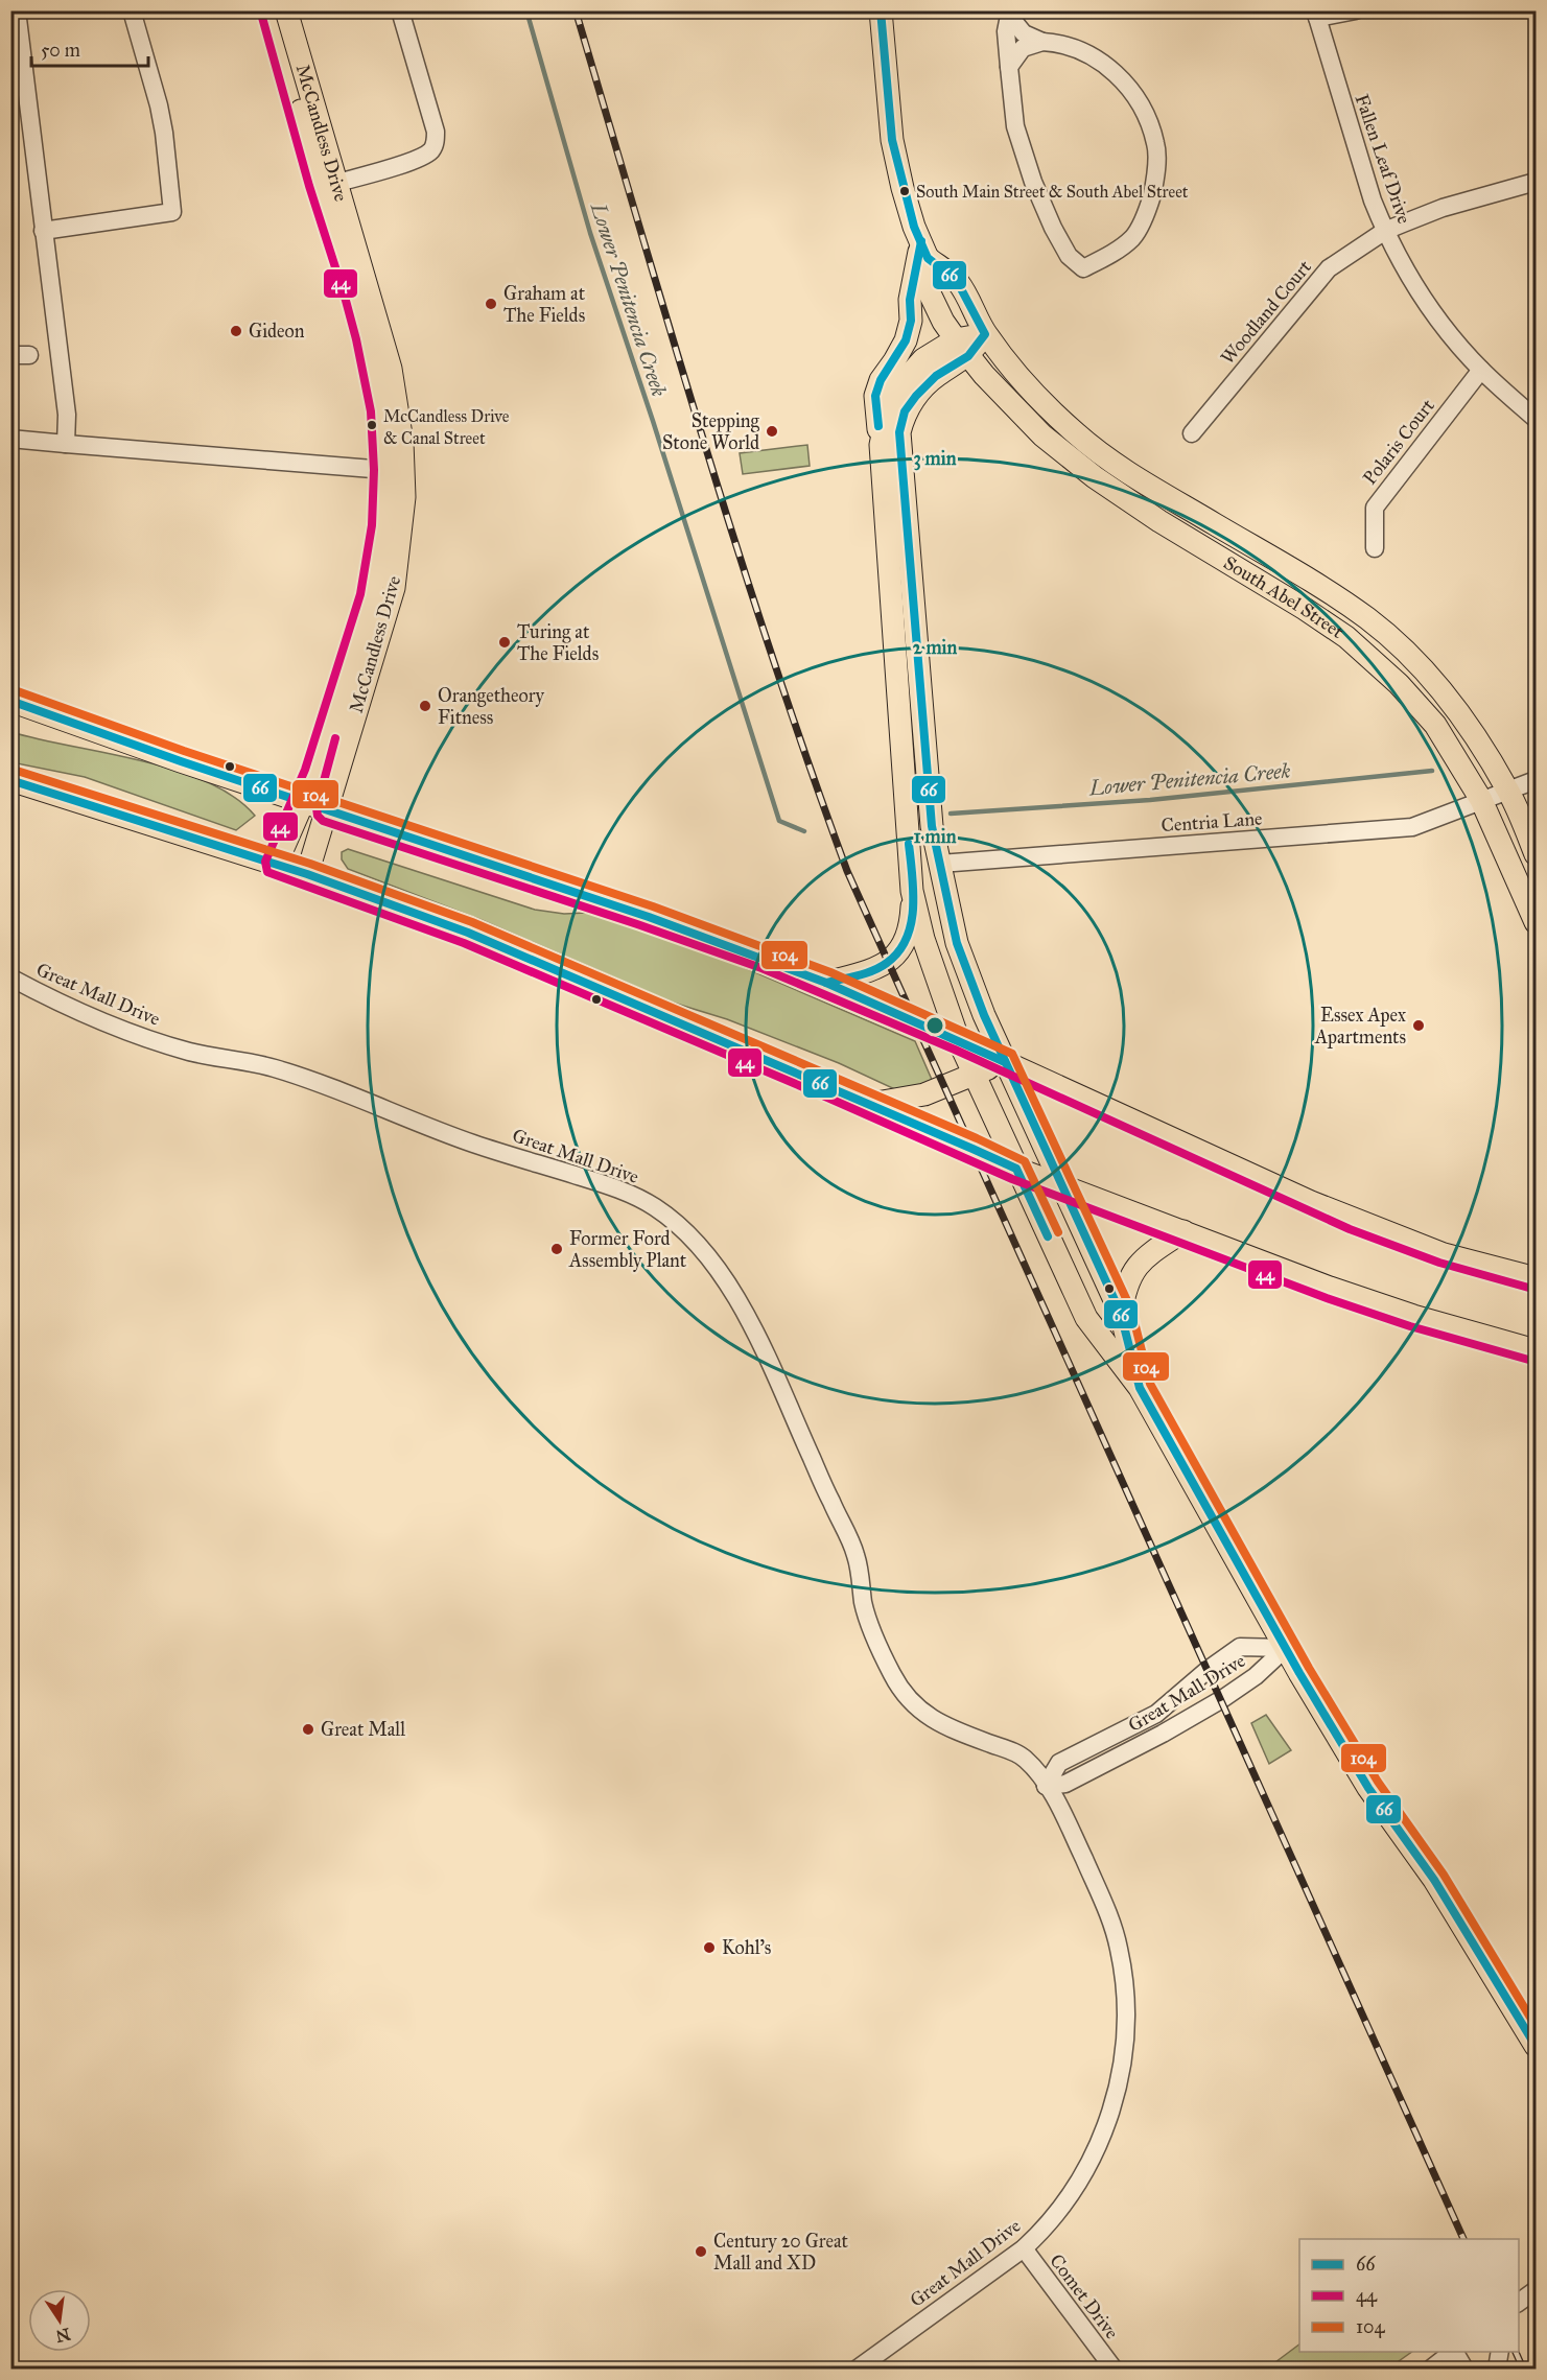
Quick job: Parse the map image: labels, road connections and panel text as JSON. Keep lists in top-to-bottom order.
{
  "streets": {
    "main road": ["McCandless Drive", "South Abel Street"],
    "street": [
      "Fallen Leaf Drive",
      "Woodland Court",
      "Polaris Court",
      "Centria Lane",
      "Great Mall Drive",
      "Comet Drive"
    ]
  },
  "crossings": [
    ["Fallen Leaf Drive", "Woodland Court"],
    ["Fallen Leaf Drive", "Polaris Court"],
    ["South Abel Street", "Centria Lane"],
    ["Great Mall Drive", "Comet Drive"]
  ],
  "water": ["Lower Penitencia Creek"],
  "places": [
    "South Main Street & South Abel Street",
    "Graham at The Fields",
    "Gideon",
    "McCandless Drive & Canal Street",
    "Stepping Stone World",
    "Turing at The Fields",
    "Orangetheory Fitness",
    "Essex Apex Apartments",
    "Former Ford Assembly Plant",
    "Great Mall",
    "Kohl's",
    "Century 20 Great Mall and XD"
  ],
  "lines": ["transit line 66", "transit line 44", "transit line 104"],
  "legend": ["66", "44", "104"],
  "scale_bar": "50 m",
  "north": "bottom",
  "rings": ["3 min", "2 min", "1 min"]
}
